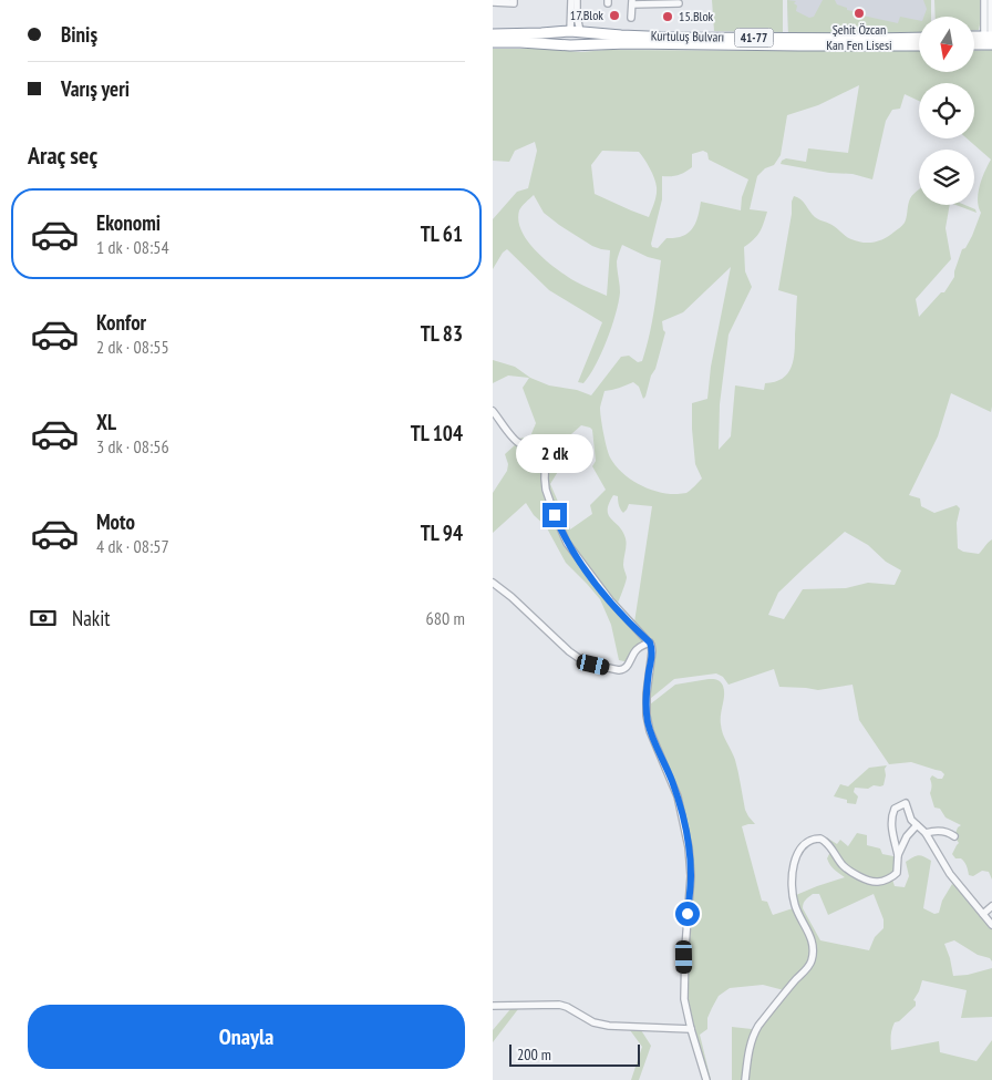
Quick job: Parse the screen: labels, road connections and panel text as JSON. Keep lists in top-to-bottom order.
{
  "streets": {
    "highway": ["Kurtuluş Bulvarı", "41-77"]
  },
  "places": ["Şehit Özcan Kan Fen Lisesi", "17.Blok", "15.Blok"],
  "scale_bar": "200 m",
  "north": "bottom",
  "page": {
    "banner": ["Biniş", "Varış yeri"],
    "heading": "Araç seç",
    "list": [
      {
        "name": "Ekonomi",
        "note": "1 dk · 08:54",
        "value": "TL 61"
      },
      {
        "name": "Konfor",
        "note": "2 dk · 08:55",
        "value": "TL 83"
      },
      {
        "name": "XL",
        "note": "3 dk · 08:56",
        "value": "TL 104"
      },
      {
        "name": "Moto",
        "note": "4 dk · 08:57",
        "value": "TL 94"
      }
    ],
    "bubble": "2 dk",
    "pay": ["Nakit", "680 m"],
    "buttons": "Onayla",
    "scale": "200 m"
  }
}
